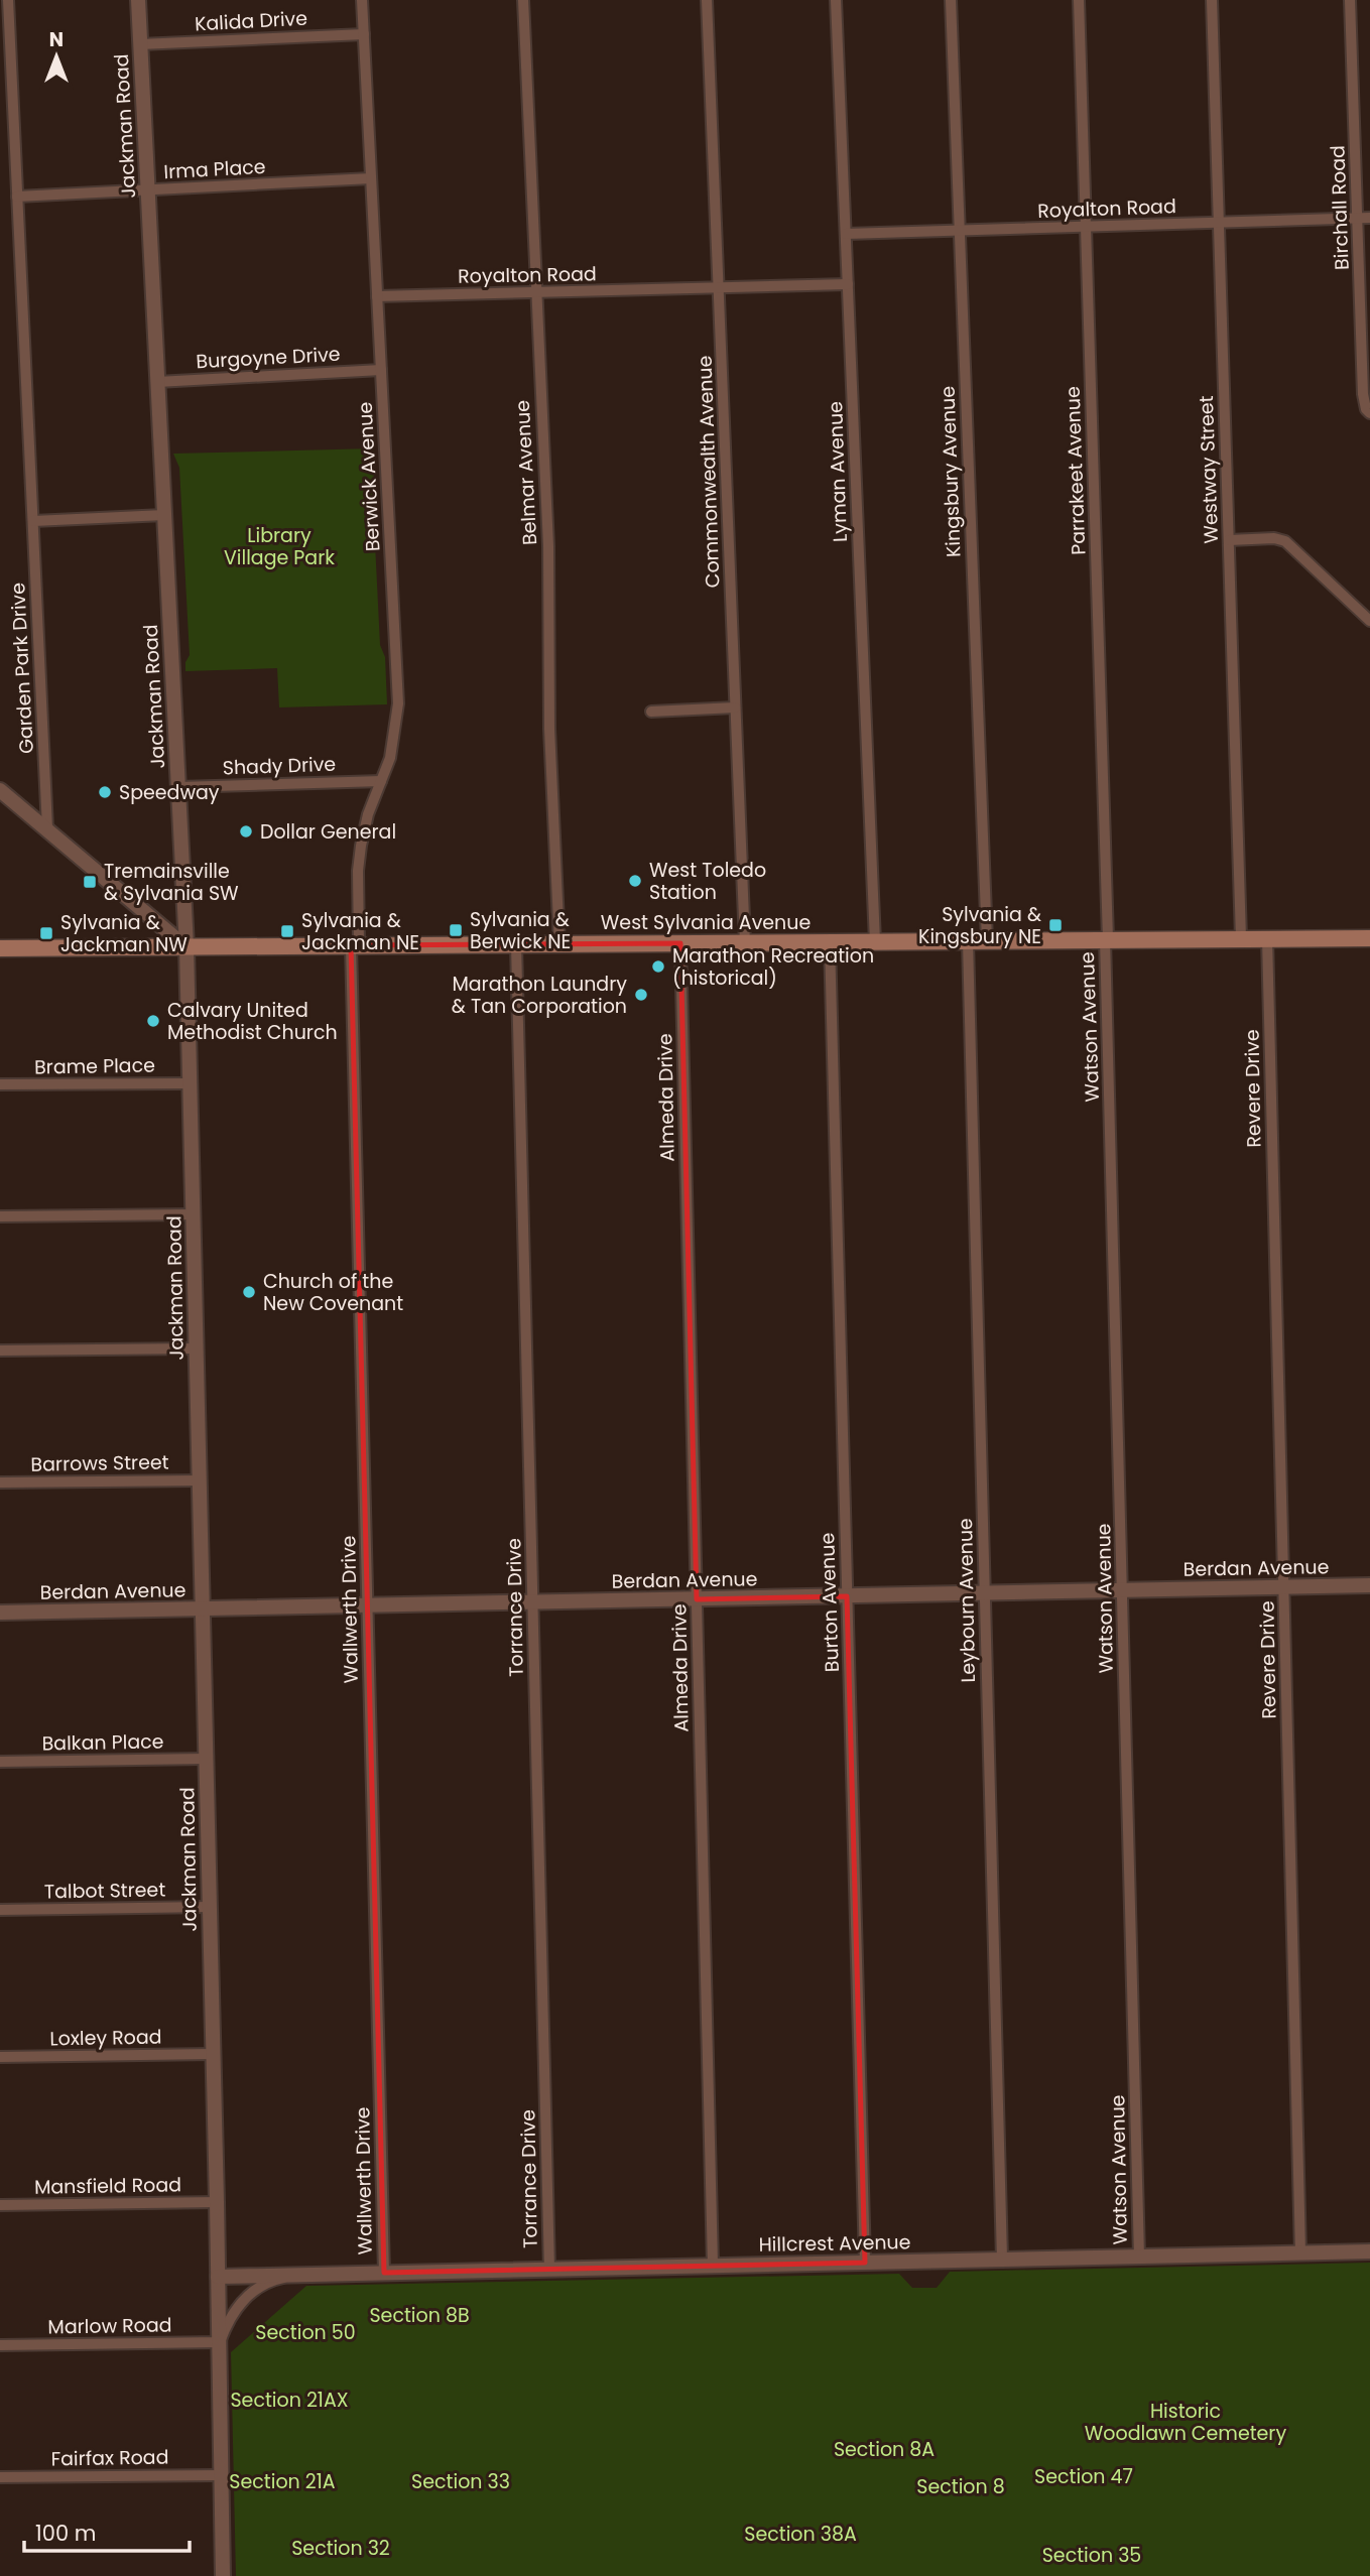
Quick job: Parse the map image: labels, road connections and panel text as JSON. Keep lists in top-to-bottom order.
{
  "streets": {
    "main road": ["West Sylvania Avenue"],
    "street": [
      "Kalida Drive",
      "Jackman Road",
      "Irma Place",
      "Birchall Road",
      "Royalton Road",
      "Burgoyne Drive",
      "Westway Street",
      "Parrakeet Avenue",
      "Commonwealth Avenue",
      "Lyman Avenue",
      "Kingsbury Avenue",
      "Belmar Avenue",
      "Berwick Avenue",
      "Garden Park Drive",
      "Shady Drive",
      "Watson Avenue",
      "Brame Place",
      "Revere Drive",
      "Almeda Drive",
      "Barrows Street",
      "Berdan Avenue",
      "Leybourn Avenue",
      "Burton Avenue",
      "Torrance Drive",
      "Wallwerth Drive",
      "Balkan Place",
      "Talbot Street",
      "Loxley Road",
      "Mansfield Road",
      "Hillcrest Avenue",
      "Marlow Road",
      "Fairfax Road"
    ]
  },
  "crossings": [
    ["Kalida Drive", "Jackman Road"],
    ["Kalida Drive", "Berwick Avenue"],
    ["Jackman Road", "Irma Place"],
    ["Jackman Road", "Burgoyne Drive"],
    ["Jackman Road", "Shady Drive"],
    ["Jackman Road", "West Sylvania Avenue"],
    ["Jackman Road", "Brame Place"],
    ["Jackman Road", "Barrows Street"],
    ["Jackman Road", "Berdan Avenue"],
    ["Jackman Road", "Balkan Place"],
    ["Jackman Road", "Talbot Street"],
    ["Jackman Road", "Loxley Road"],
    ["Jackman Road", "Mansfield Road"],
    ["Jackman Road", "Hillcrest Avenue"],
    ["Jackman Road", "Marlow Road"],
    ["Jackman Road", "Fairfax Road"],
    ["Irma Place", "Berwick Avenue"],
    ["Irma Place", "Garden Park Drive"],
    ["Birchall Road", "Royalton Road"],
    ["Royalton Road", "Westway Street"],
    ["Royalton Road", "Parrakeet Avenue"],
    ["Royalton Road", "Commonwealth Avenue"],
    ["Royalton Road", "Lyman Avenue"],
    ["Royalton Road", "Kingsbury Avenue"],
    ["Royalton Road", "Belmar Avenue"],
    ["Royalton Road", "Berwick Avenue"],
    ["Burgoyne Drive", "Berwick Avenue"],
    ["Westway Street", "West Sylvania Avenue"],
    ["Parrakeet Avenue", "West Sylvania Avenue"],
    ["Parrakeet Avenue", "Watson Avenue"],
    ["Commonwealth Avenue", "West Sylvania Avenue"],
    ["Lyman Avenue", "West Sylvania Avenue"],
    ["Kingsbury Avenue", "West Sylvania Avenue"],
    ["Belmar Avenue", "West Sylvania Avenue"],
    ["Berwick Avenue", "Shady Drive"],
    ["Berwick Avenue", "West Sylvania Avenue"],
    ["Berwick Avenue", "Wallwerth Drive"],
    ["West Sylvania Avenue", "Watson Avenue"],
    ["West Sylvania Avenue", "Revere Drive"],
    ["West Sylvania Avenue", "Almeda Drive"],
    ["West Sylvania Avenue", "Leybourn Avenue"],
    ["West Sylvania Avenue", "Burton Avenue"],
    ["West Sylvania Avenue", "Torrance Drive"],
    ["West Sylvania Avenue", "Wallwerth Drive"],
    ["Watson Avenue", "Berdan Avenue"],
    ["Watson Avenue", "Hillcrest Avenue"],
    ["Revere Drive", "Berdan Avenue"],
    ["Revere Drive", "Hillcrest Avenue"],
    ["Almeda Drive", "Berdan Avenue"],
    ["Almeda Drive", "Hillcrest Avenue"],
    ["Berdan Avenue", "Leybourn Avenue"],
    ["Berdan Avenue", "Burton Avenue"],
    ["Berdan Avenue", "Torrance Drive"],
    ["Berdan Avenue", "Wallwerth Drive"],
    ["Leybourn Avenue", "Hillcrest Avenue"],
    ["Burton Avenue", "Hillcrest Avenue"],
    ["Torrance Drive", "Hillcrest Avenue"],
    ["Wallwerth Drive", "Hillcrest Avenue"],
    ["Hillcrest Avenue", "Marlow Road"]
  ],
  "parks": [
    "Library Village Park",
    "Section 8B",
    "Section 50",
    "Section 21AX",
    "Historic Woodlawn Cemetery",
    "Section 8A",
    "Section 47",
    "Section 21A",
    "Section 33",
    "Section 8",
    "Section 38A",
    "Section 32",
    "Section 35"
  ],
  "places": {
    "other": [
      "Speedway",
      "Dollar General",
      "West Toledo Station",
      "Marathon Recreation (historical)",
      "Marathon Laundry & Tan Corporation",
      "Calvary United Methodist Church",
      "Church of the New Covenant"
    ],
    "transit": [
      "Tremainsville & Sylvania SW",
      "Sylvania & Kingsbury NE",
      "Sylvania & Berwick NE",
      "Sylvania & Jackman NE",
      "Sylvania & Jackman NW"
    ]
  },
  "scale_bar": "100 m",
  "north": "top"
}
